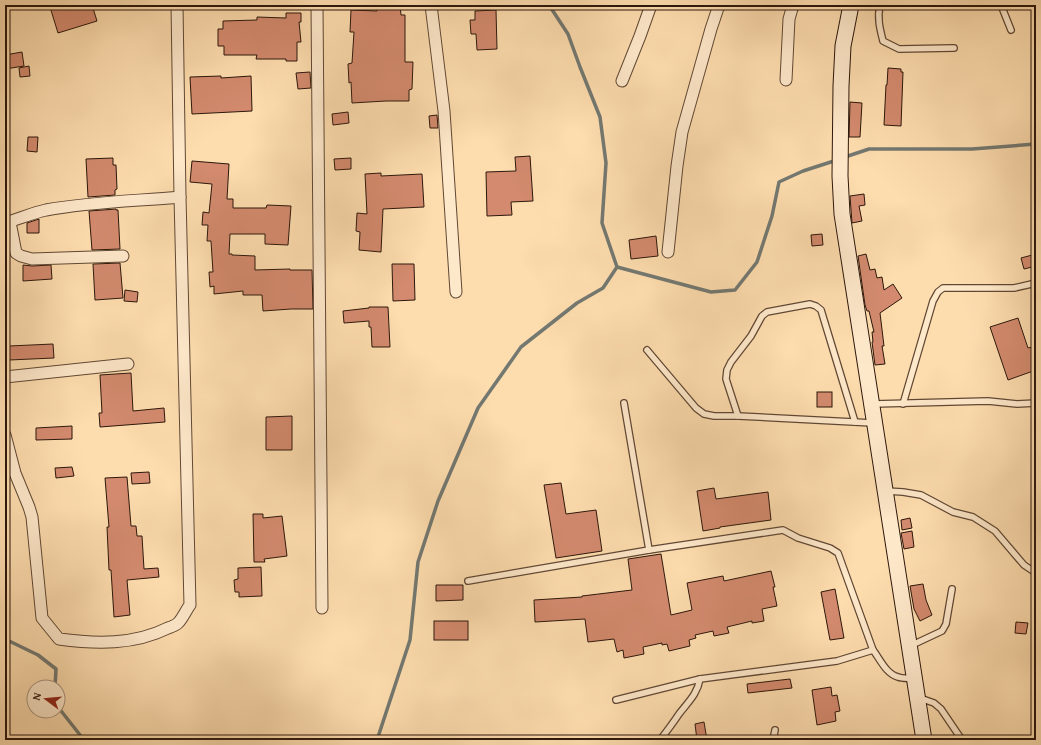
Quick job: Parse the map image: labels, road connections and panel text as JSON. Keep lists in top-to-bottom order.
{
  "north": "left"
}
